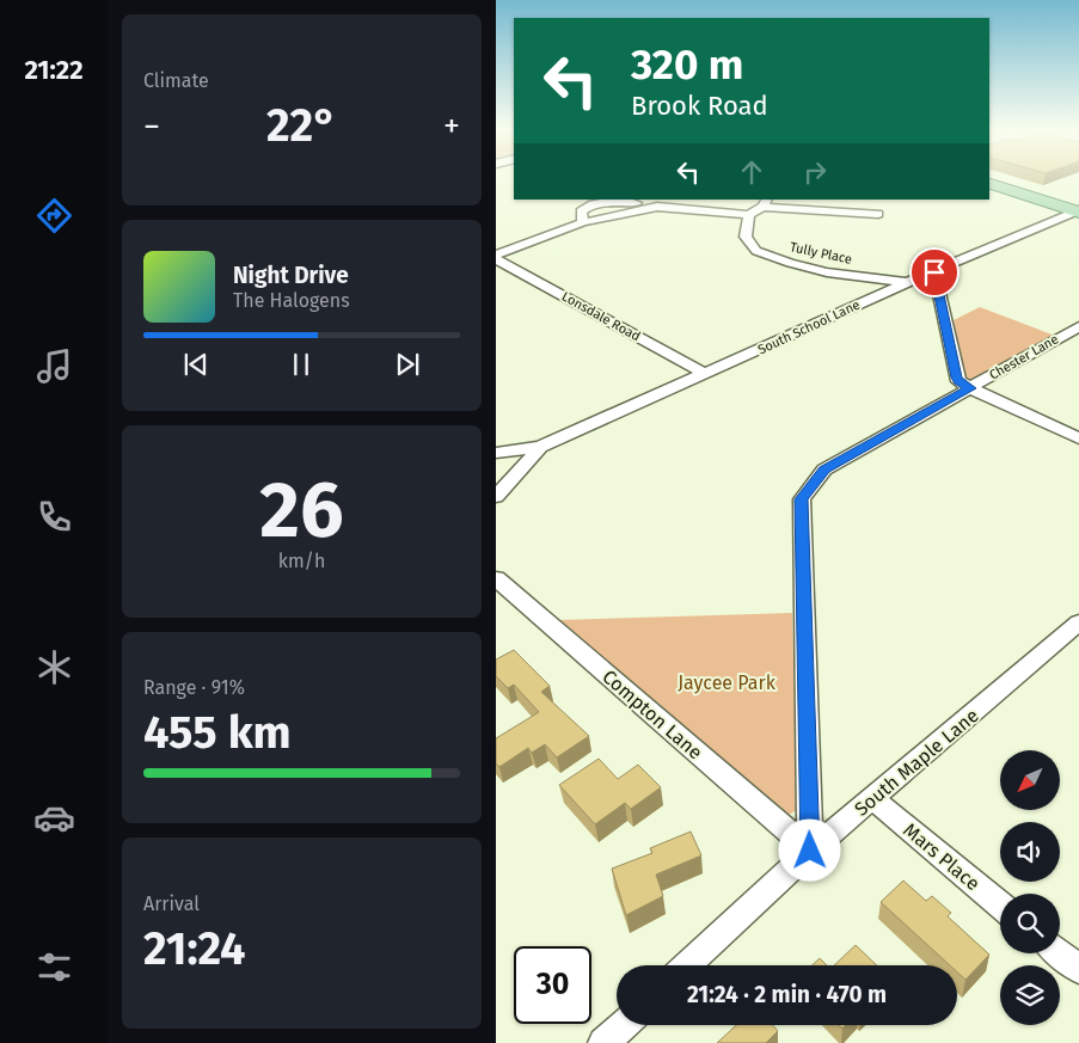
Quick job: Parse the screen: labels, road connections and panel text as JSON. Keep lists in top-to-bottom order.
{
  "streets": {
    "street": [
      "Tully Place",
      "Lonsdale Road",
      "South School Lane",
      "Chester Lane",
      "Compton Lane",
      "South Maple Lane",
      "Mars Place"
    ]
  },
  "crossings": [
    ["Tully Place", "South School Lane"],
    ["Lonsdale Road", "South School Lane"],
    ["Chester Lane", "Compton Lane"],
    ["Chester Lane", "South Maple Lane"],
    ["Compton Lane", "South Maple Lane"],
    ["South Maple Lane", "Mars Place"]
  ],
  "parks": ["Jaycee Park"],
  "north": "bottom left",
  "page": {
    "tabs": "21:22",
    "tile": [
      "Climate",
      ["26", "km/h"],
      ["Range · 91%", "455 km"],
      ["Arrival", "21:24"]
    ],
    "turn": ["320 m", "Brook Road"],
    "heat": ["−", "22°", "+"],
    "song": ["Night Drive", "The Halogens"],
    "limit": "30",
    "trip": "21:24 · 2 min · 470 m"
  }
}
